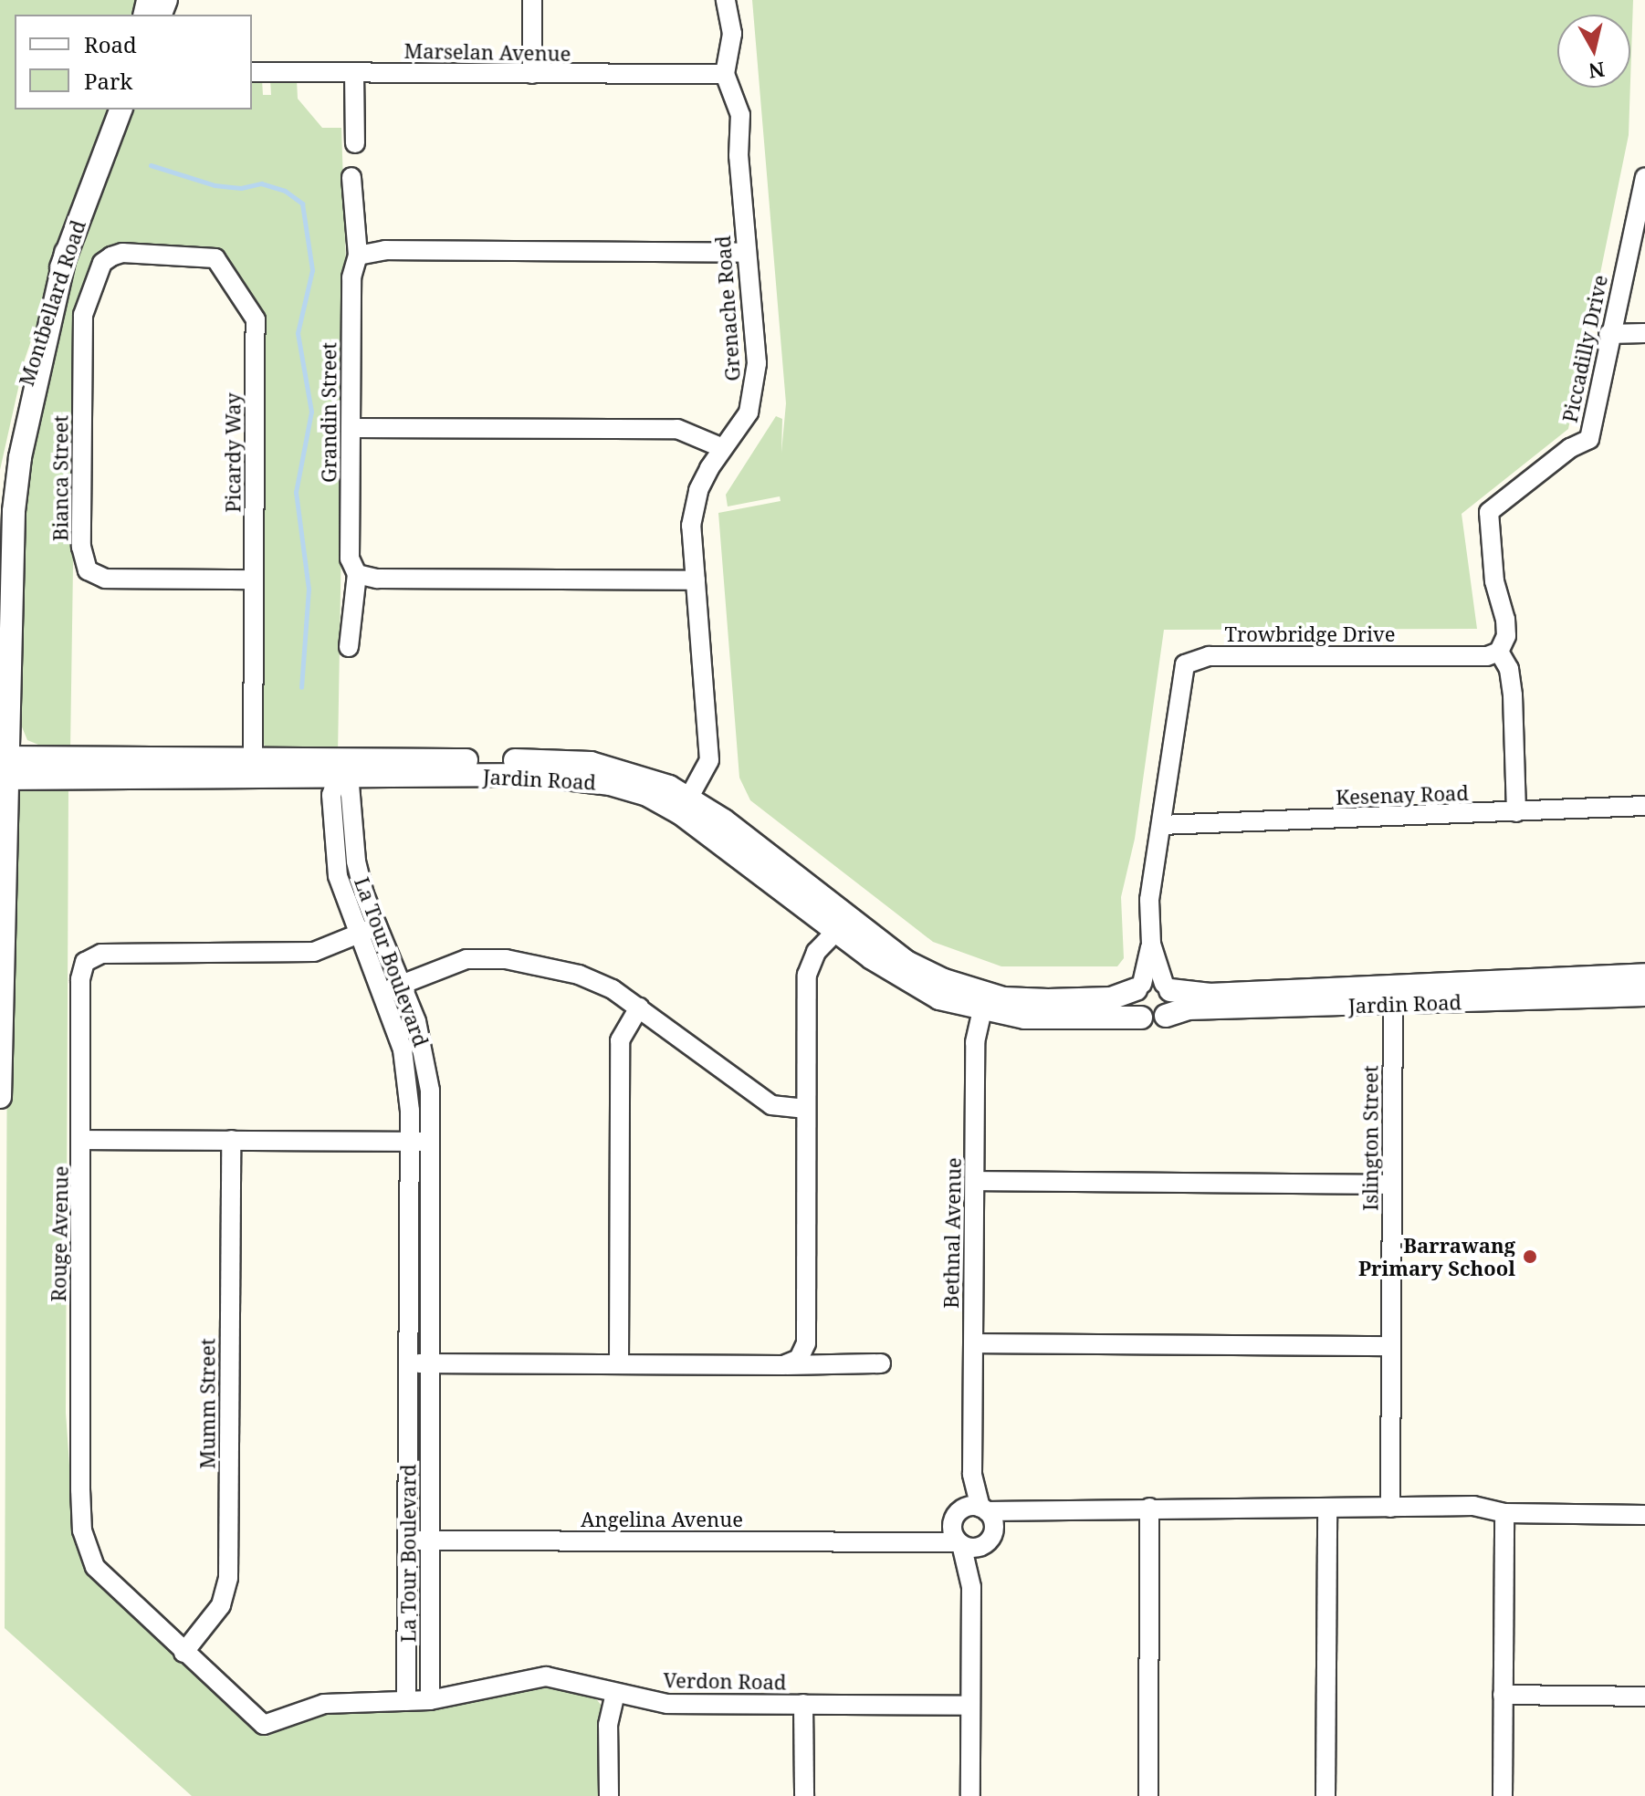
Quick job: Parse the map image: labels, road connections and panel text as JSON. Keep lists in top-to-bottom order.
{
  "streets": {
    "street": [
      "Marselan Avenue",
      "Montbellard Road",
      "Grenache Road",
      "Piccadilly Drive",
      "Grandin Street",
      "Picardy Way",
      "Bianca Street",
      "Trowbridge Drive",
      "Jardin Road",
      "Kesenay Road",
      "La Tour Boulevard",
      "Islington Street",
      "Bethnal Avenue",
      "Rouge Avenue",
      "Mumm Street",
      "Angelina Avenue",
      "Verdon Road"
    ]
  },
  "crossings": [
    ["Marselan Avenue", "Grenache Road"],
    ["Grenache Road", "Jardin Road"],
    ["Piccadilly Drive", "Trowbridge Drive"],
    ["Picardy Way", "Bianca Street"],
    ["Picardy Way", "Jardin Road"],
    ["Trowbridge Drive", "Jardin Road"],
    ["Trowbridge Drive", "Kesenay Road"],
    ["Jardin Road", "La Tour Boulevard"],
    ["Jardin Road", "Islington Street"],
    ["Jardin Road", "Bethnal Avenue"],
    ["La Tour Boulevard", "Rouge Avenue"],
    ["La Tour Boulevard", "Angelina Avenue"],
    ["La Tour Boulevard", "Verdon Road"],
    ["Bethnal Avenue", "Angelina Avenue"],
    ["Rouge Avenue", "Mumm Street"],
    ["Rouge Avenue", "Verdon Road"]
  ],
  "places": ["Barrawang Primary School"],
  "legend": ["Road", "Park"],
  "north": "bottom"
}
